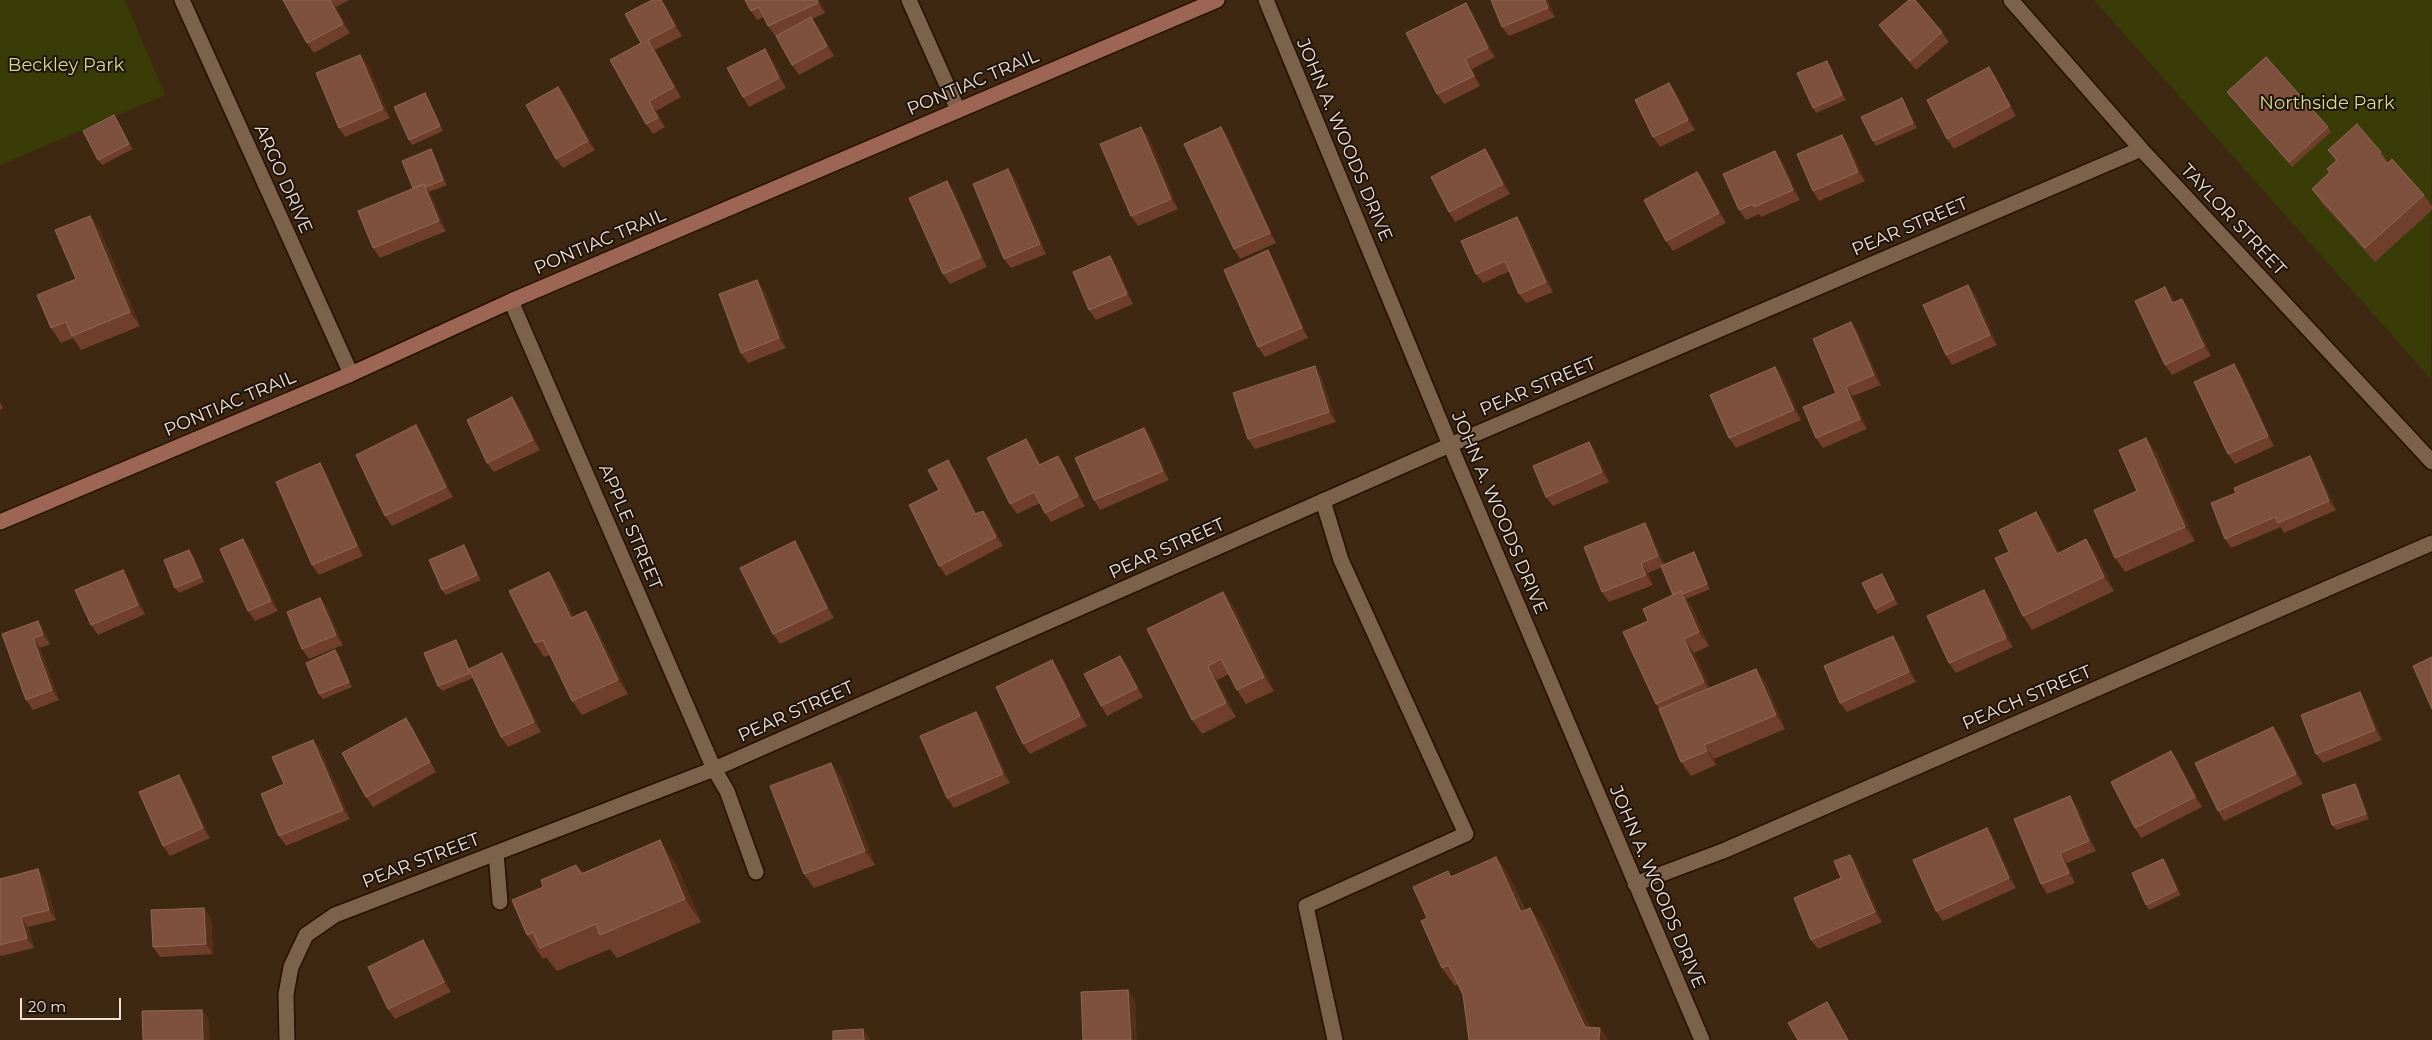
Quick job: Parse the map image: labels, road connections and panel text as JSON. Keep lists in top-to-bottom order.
{
  "streets": {
    "main road": ["PONTIAC TRAIL"],
    "street": [
      "JOHN A. WOODS DRIVE",
      "ARGO DRIVE",
      "TAYLOR STREET",
      "PEAR STREET",
      "APPLE STREET",
      "PEACH STREET"
    ]
  },
  "crossings": [
    ["PONTIAC TRAIL", "ARGO DRIVE"],
    ["PONTIAC TRAIL", "APPLE STREET"],
    ["JOHN A. WOODS DRIVE", "PEAR STREET"],
    ["JOHN A. WOODS DRIVE", "PEACH STREET"],
    ["TAYLOR STREET", "PEAR STREET"],
    ["PEAR STREET", "APPLE STREET"]
  ],
  "parks": ["Beckley Park", "Northside Park"],
  "scale_bar": "20 m"
}
